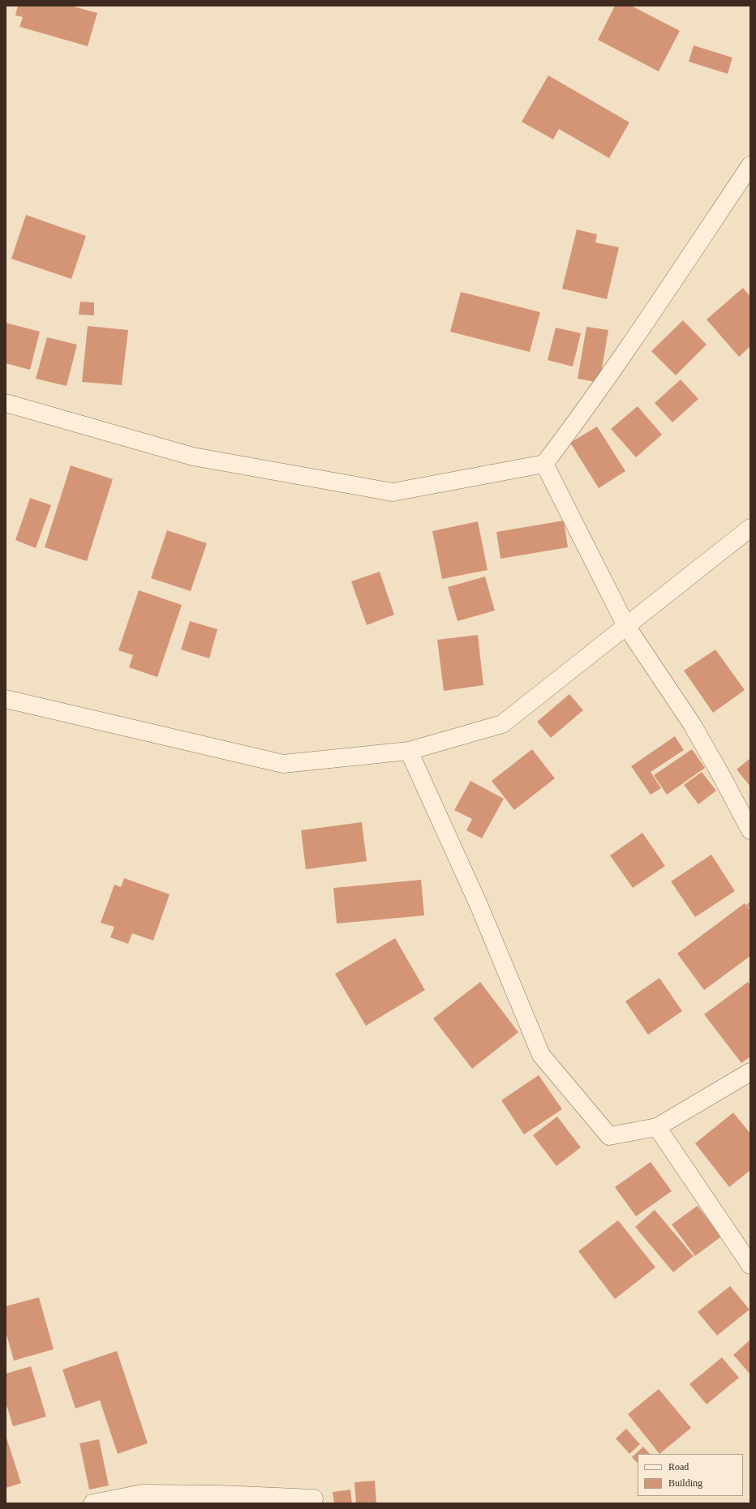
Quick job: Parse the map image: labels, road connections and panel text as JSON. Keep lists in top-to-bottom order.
{
  "legend": ["Road", "Building"]
}
